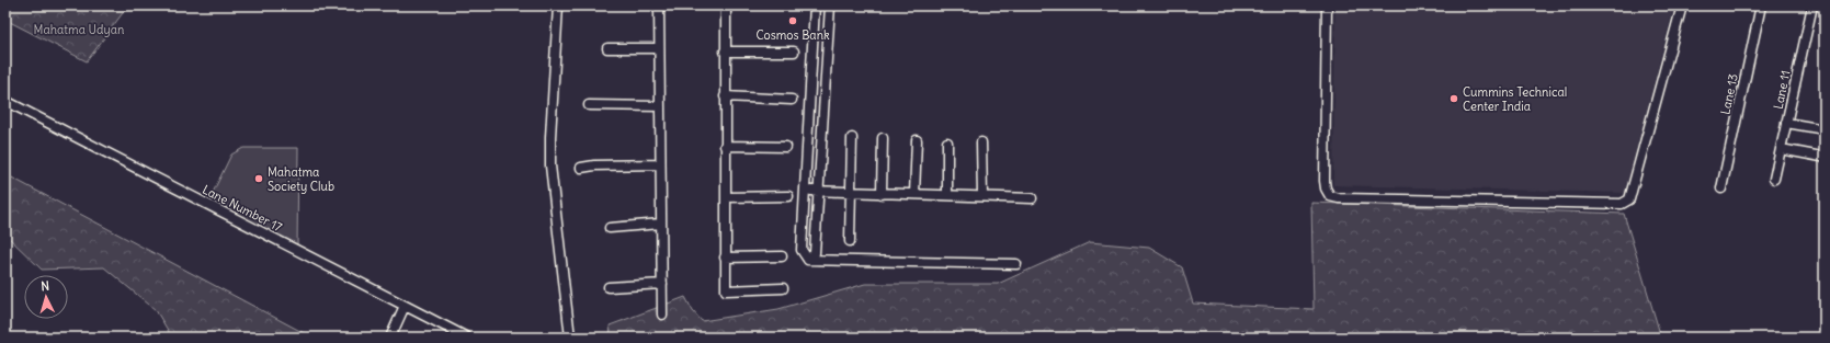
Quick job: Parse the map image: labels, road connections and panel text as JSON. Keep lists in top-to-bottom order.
{
  "streets": {
    "street": ["Lane 11", "Lane 13", "Lane Number 17"]
  },
  "parks": ["Mahatma Udyan"],
  "places": ["Cosmos Bank", "Cummins Technical Center India", "Mahatma Society Club"],
  "north": "top"
}
